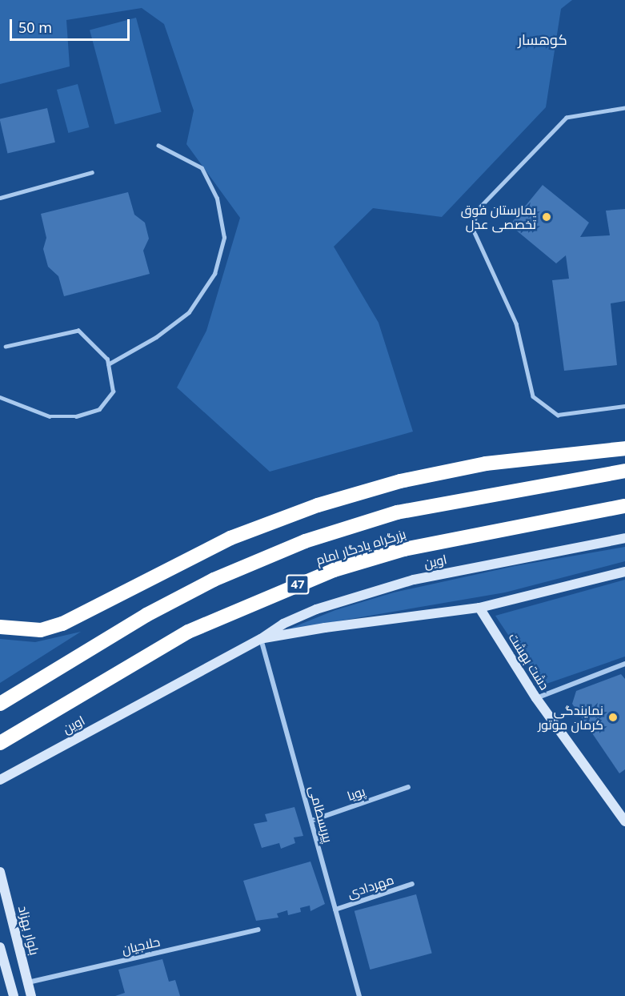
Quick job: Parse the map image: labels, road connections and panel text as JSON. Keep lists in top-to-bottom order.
{
  "streets": {
    "highway": ["بزرگراه یادگار امام", "47"],
    "main road": ["اوین", "دشت بهشت", "بلوار بهزاد"],
    "street": [
      "پویا",
      "پیربسطامی",
      "مهردادی",
      "حلاجیان"
    ]
  },
  "crossings": [
    ["اوین", "دشت بهشت"],
    ["اوین", "پیربسطامی"],
    ["پویا", "پیربسطامی"],
    ["پیربسطامی", "مهردادی"],
    ["بلوار بهزاد", "حلاجیان"]
  ],
  "districts": ["کوهسار"],
  "places": ["یمارستان فوق تخصصی عدل", "نمایندگی کرمان موتور"],
  "scale_bar": "50 m"
}
